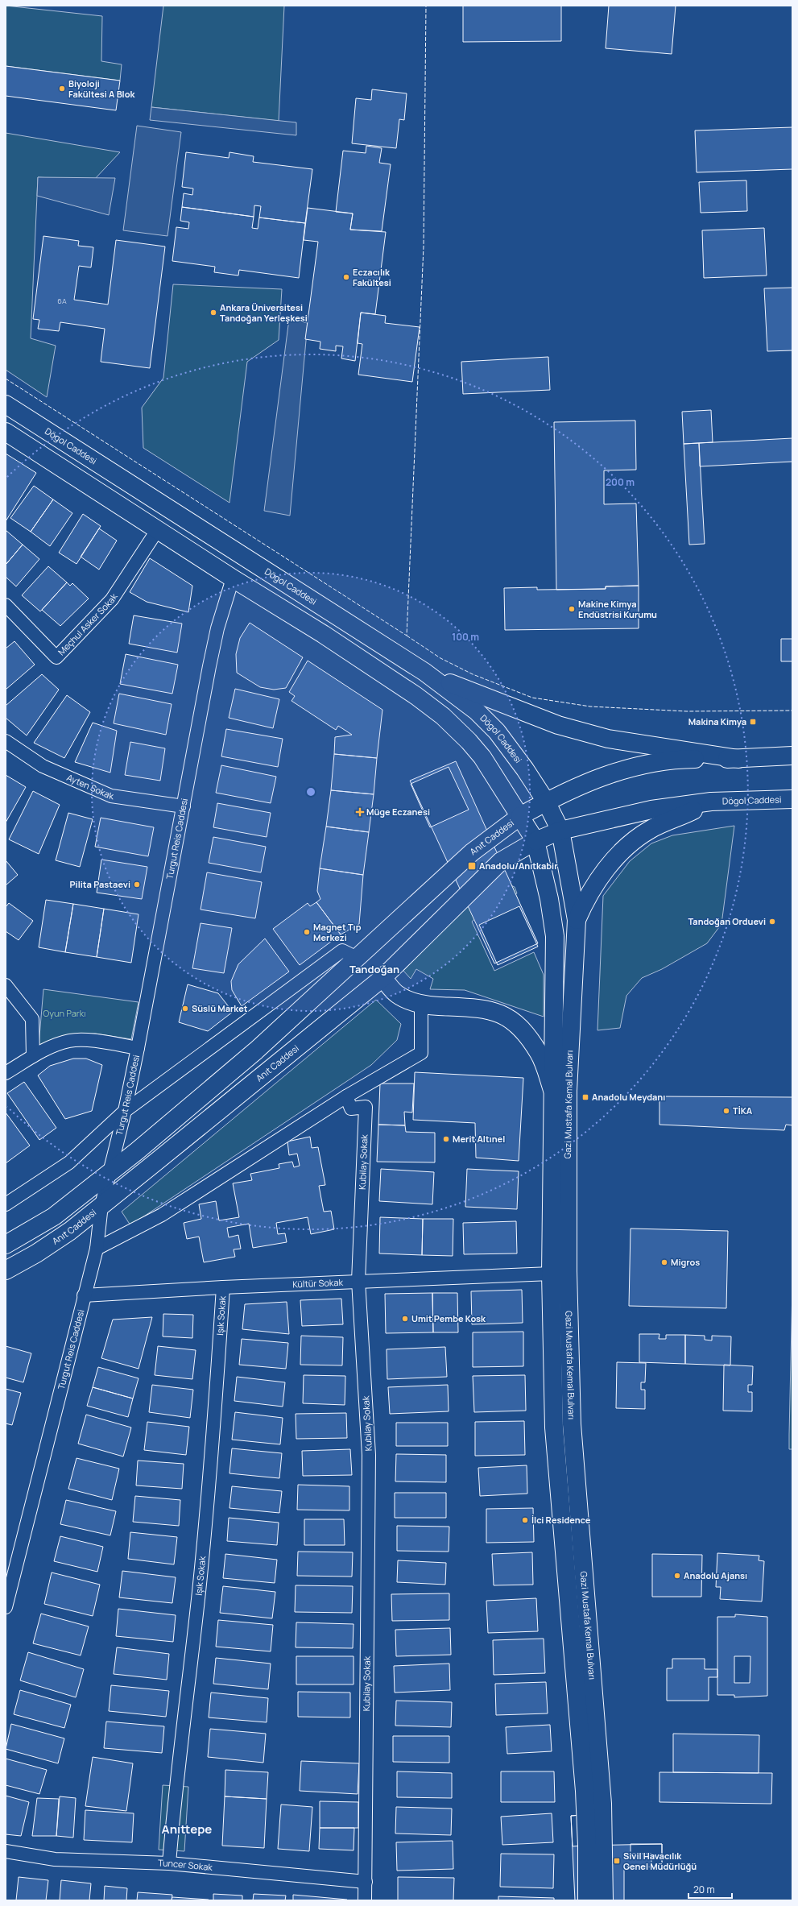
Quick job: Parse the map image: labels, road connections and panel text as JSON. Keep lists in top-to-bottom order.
{
  "streets": {
    "main road": ["Dögol Caddesi", "Anıt Caddesi", "Gazi Mustafa Kemal Bulvarı"],
    "street": [
      "Meçhul Asker Sokak",
      "Ayten Sokak",
      "Turgut Reis Caddesi",
      "Kubilay Sokak",
      "Kültür Sokak",
      "Işık Sokak",
      "Tuncer Sokak"
    ]
  },
  "crossings": [
    ["Dögol Caddesi", "Anıt Caddesi"],
    ["Dögol Caddesi", "Gazi Mustafa Kemal Bulvarı"],
    ["Ayten Sokak", "Turgut Reis Caddesi"],
    ["Anıt Caddesi", "Turgut Reis Caddesi"],
    ["Anıt Caddesi", "Gazi Mustafa Kemal Bulvarı"],
    ["Turgut Reis Caddesi", "Kültür Sokak"],
    ["Gazi Mustafa Kemal Bulvarı", "Kültür Sokak"],
    ["Kubilay Sokak", "Kültür Sokak"],
    ["Kubilay Sokak", "Tuncer Sokak"],
    ["Kültür Sokak", "Işık Sokak"],
    ["Işık Sokak", "Tuncer Sokak"]
  ],
  "districts": ["Tandoğan", "Anıttepe"],
  "parks": ["Oyun Parkı"],
  "places": {
    "other": [
      "Biyoloji Fakültesi A Blok",
      "Eczacılık Fakültesi",
      "Ankara Üniversitesi Tandoğan Yerleşkesi",
      "Makine Kimya Endüstrisi Kurumu",
      "Pilita Pastaevi",
      "Tandoğan Orduevi",
      "Magnet Tıp Merkezi",
      "Süslü Market",
      "TİKA",
      "Merit Altınel",
      "Migros",
      "Umit Pembe Kosk",
      "İlci Residence",
      "Anadolu Ajansı"
    ],
    "transit": [
      "Makina Kimya",
      "Anadolu/Anıtkabir",
      "Anadolu Meydanı",
      "Sivil Havacılık Genel Müdürlüğü"
    ],
    "health": ["Müge Eczanesi"]
  },
  "house_numbers": ["6A"],
  "scale_bar": "20 m",
  "rings": ["200 m", "100 m"]
}
